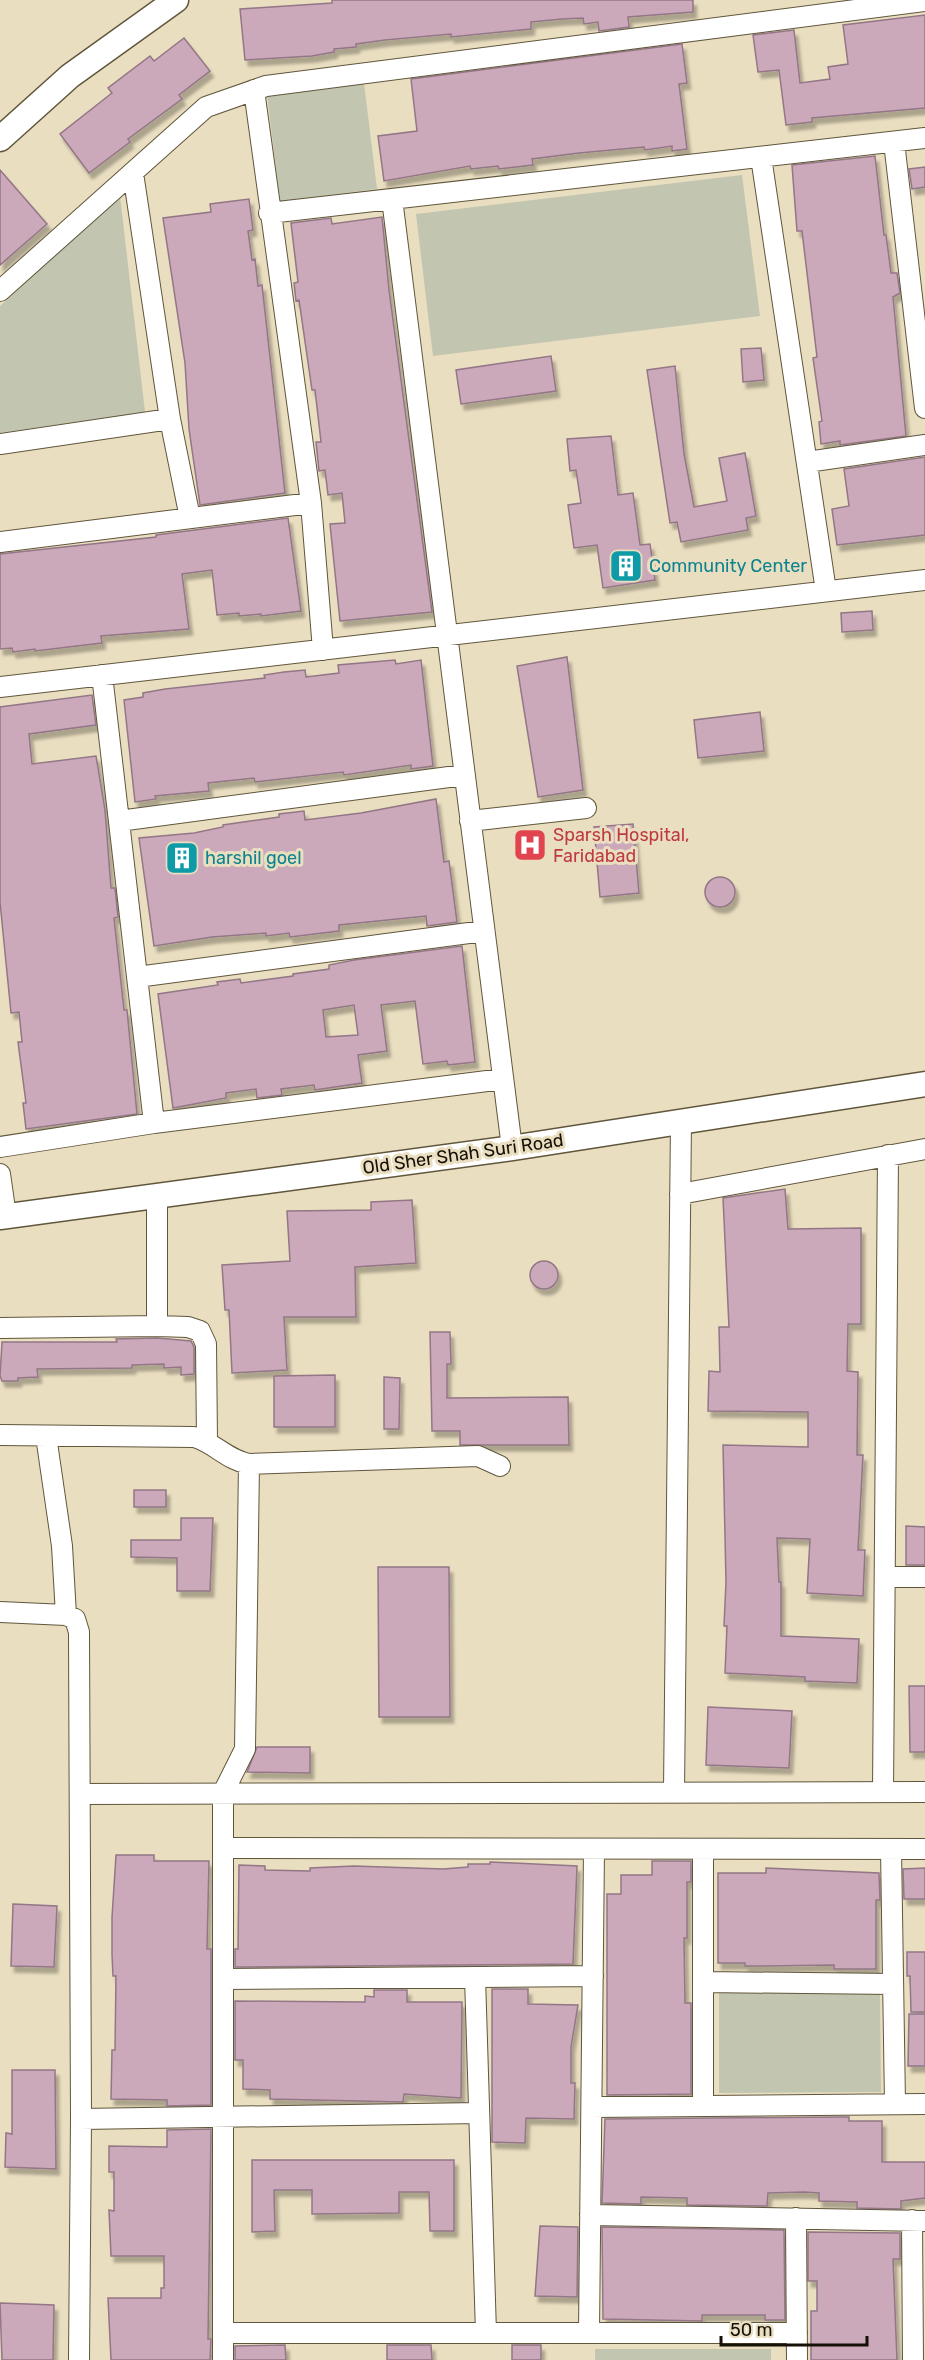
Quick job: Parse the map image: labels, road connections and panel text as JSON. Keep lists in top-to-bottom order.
{
  "streets": {
    "street": ["Old Sher Shah Suri Road"]
  },
  "places": {
    "building": ["Community Center", "harshil goel"],
    "hospital": ["Sparsh Hospital, Faridabad"]
  },
  "scale_bar": "50 m"
}
